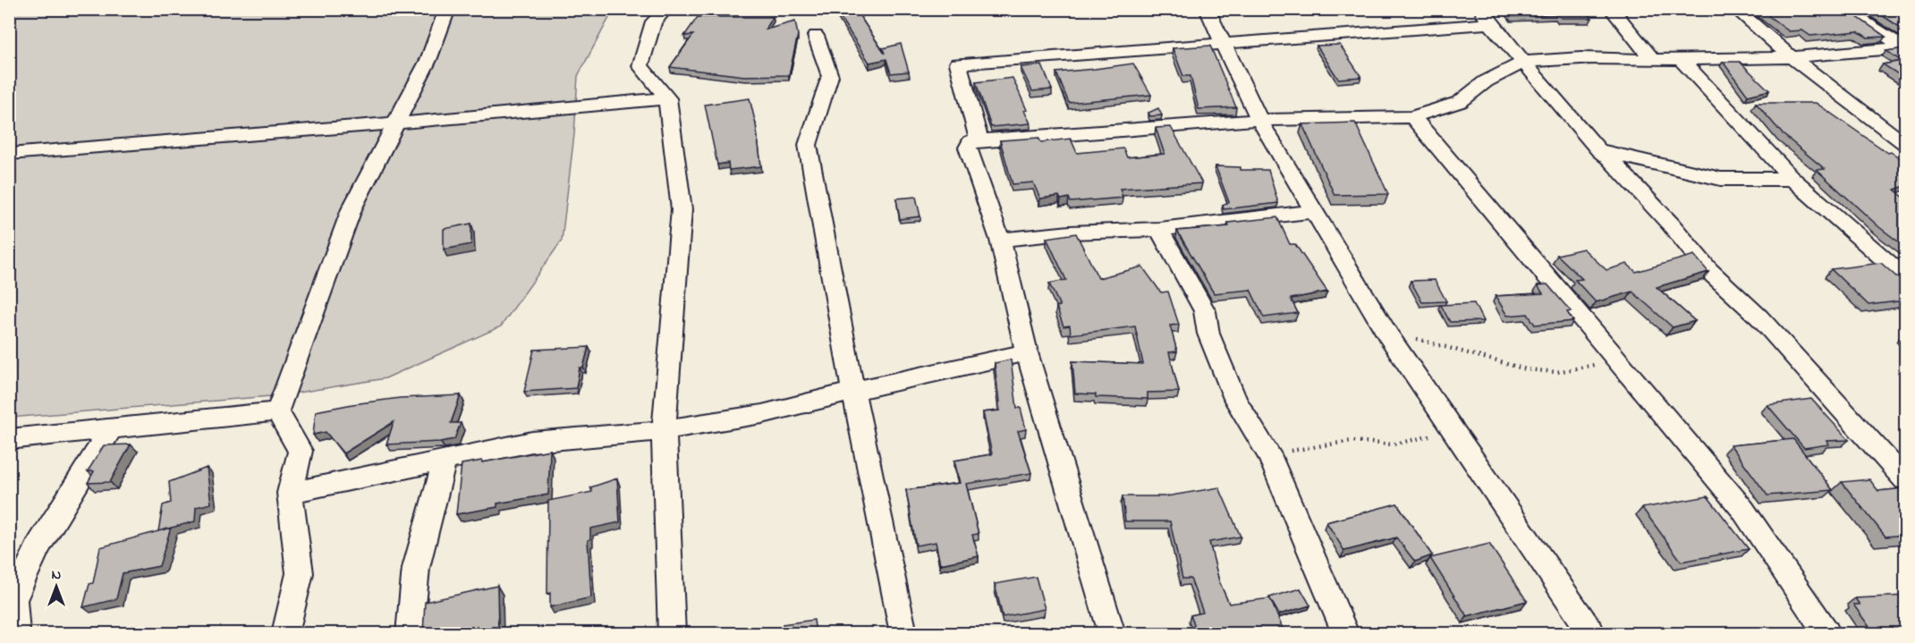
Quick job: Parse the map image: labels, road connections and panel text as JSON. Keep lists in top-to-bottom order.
{
  "north": "top"
}
